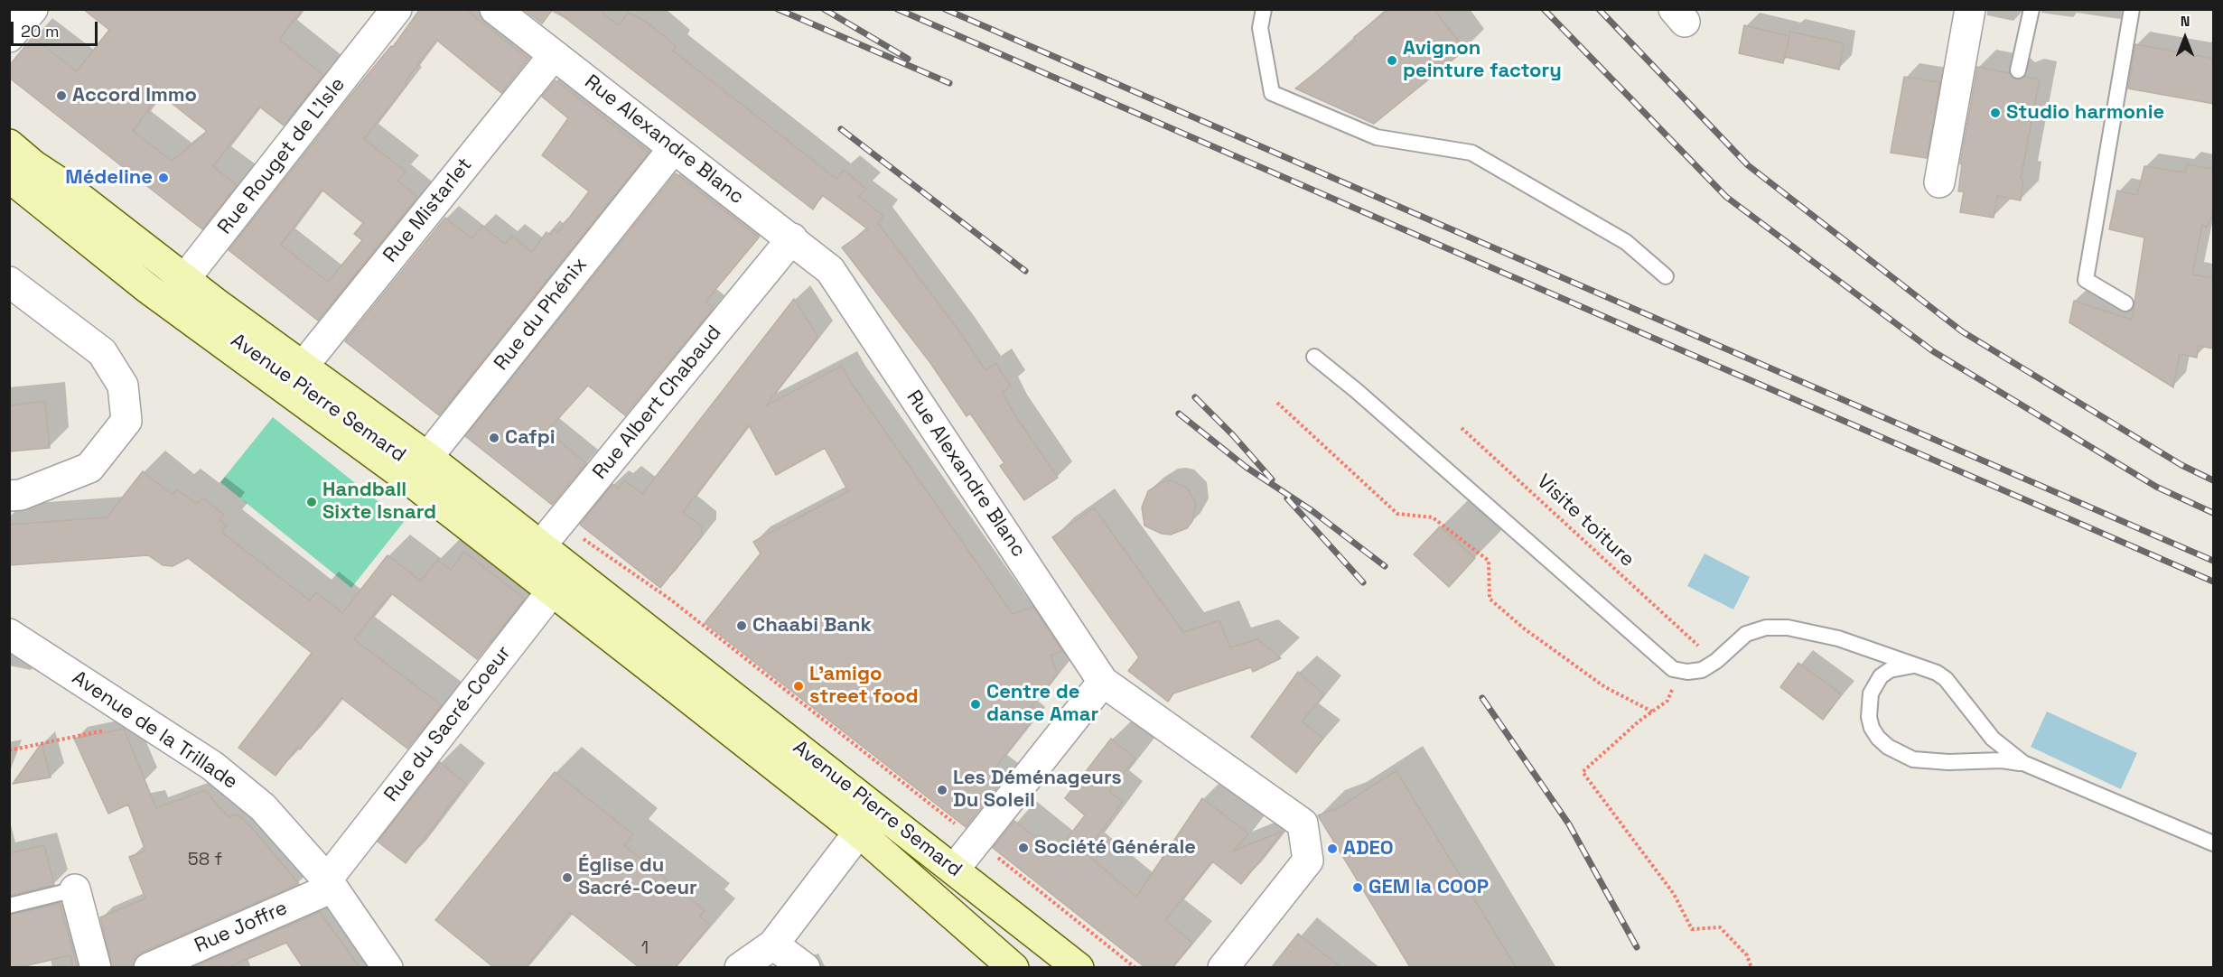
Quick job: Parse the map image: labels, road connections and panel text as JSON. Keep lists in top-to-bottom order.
{
  "streets": {
    "main road": ["Avenue Pierre Semard"],
    "street": [
      "Rue Alexandre Blanc",
      "Rue Rouget de L'Isle",
      "Rue Mistarlet",
      "Rue du Phénix",
      "Rue Albert Chabaud",
      "Rue du Sacré-Coeur",
      "Avenue de la Trillade",
      "Rue Joffre"
    ],
    "path": ["Visite toiture"]
  },
  "crossings": [
    ["Rue Alexandre Blanc", "Rue Mistarlet"],
    ["Rue Alexandre Blanc", "Rue du Phénix"],
    ["Rue Alexandre Blanc", "Rue Albert Chabaud"],
    ["Rue Rouget de L'Isle", "Avenue Pierre Semard"],
    ["Rue Mistarlet", "Avenue Pierre Semard"],
    ["Rue du Phénix", "Avenue Pierre Semard"],
    ["Avenue Pierre Semard", "Rue Albert Chabaud"],
    ["Avenue Pierre Semard", "Rue du Sacré-Coeur"],
    ["Rue du Sacré-Coeur", "Avenue de la Trillade"],
    ["Rue du Sacré-Coeur", "Rue Joffre"],
    ["Avenue de la Trillade", "Rue Joffre"]
  ],
  "places": [
    "Avignon peinture factory",
    "Accord Immo",
    "Studio harmonie",
    "Médeline",
    "Cafpi",
    "Handball Sixte Isnard",
    "Chaabi Bank",
    "L'amigo street food",
    "Centre de danse Amar",
    "Les Déménageurs Du Soleil",
    "Société Générale",
    "ADEO",
    "Église du Sacré-Coeur",
    "GEM la COOP"
  ],
  "house_numbers": ["58 f", "1"],
  "scale_bar": "20 m",
  "north": "top"
}
